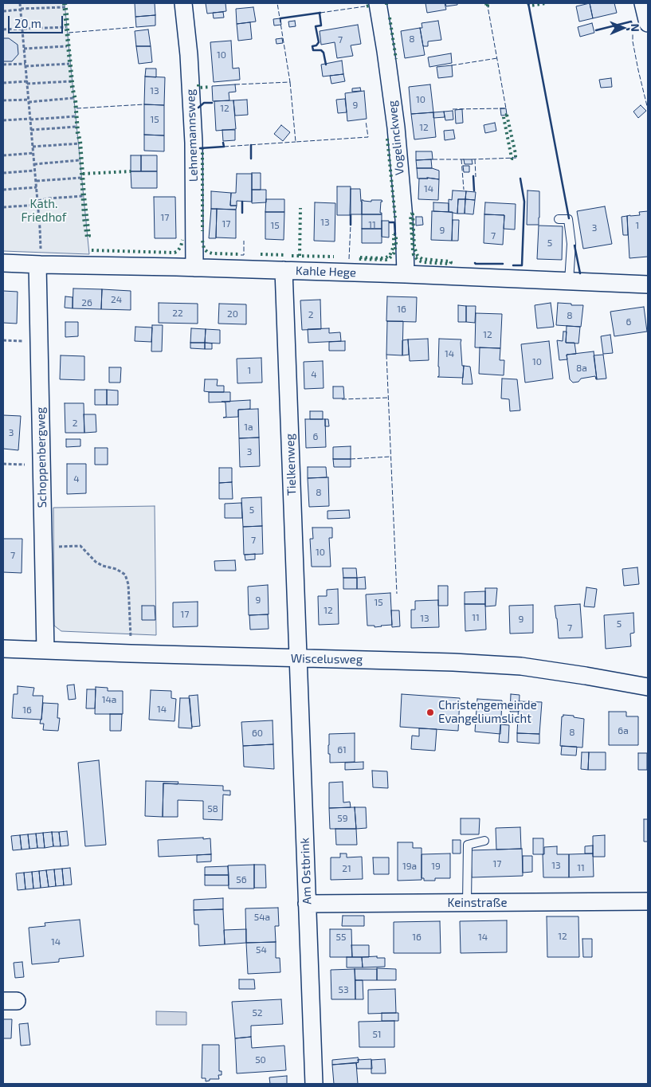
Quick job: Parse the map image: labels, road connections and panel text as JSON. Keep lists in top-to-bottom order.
{
  "streets": {
    "street": [
      "Lehnemannsweg",
      "Vogelinckweg",
      "Kahle Hege",
      "Schoppenbergweg",
      "Tielkenweg",
      "Wiscelusweg",
      "Am Ostbrink",
      "Keinstraße"
    ]
  },
  "crossings": [
    ["Lehnemannsweg", "Kahle Hege"],
    ["Vogelinckweg", "Kahle Hege"],
    ["Kahle Hege", "Schoppenbergweg"],
    ["Kahle Hege", "Tielkenweg"],
    ["Schoppenbergweg", "Wiscelusweg"],
    ["Tielkenweg", "Wiscelusweg"],
    ["Tielkenweg", "Am Ostbrink"],
    ["Wiscelusweg", "Am Ostbrink"],
    ["Am Ostbrink", "Keinstraße"]
  ],
  "parks": ["Kath. Friedhof"],
  "places": ["Christengemeinde Evangeliumslicht"],
  "house_numbers": [
    "8",
    "7",
    "10",
    "13",
    "10",
    "9",
    "12",
    "15",
    "12",
    "14",
    "17",
    "13",
    "17",
    "11",
    "15",
    "1",
    "3",
    "9",
    "7",
    "5",
    "24",
    "26",
    "16",
    "22",
    "20",
    "2",
    "8",
    "6",
    "12",
    "14",
    "10",
    "8a",
    "1",
    "4",
    "2",
    "1a",
    "3",
    "6",
    "3",
    "4",
    "8",
    "5",
    "7",
    "10",
    "7",
    "9",
    "15",
    "12",
    "17",
    "11",
    "13",
    "9",
    "5",
    "7",
    "14a",
    "14",
    "16",
    "6a",
    "8",
    "60",
    "61",
    "58",
    "59",
    "17",
    "13",
    "19a",
    "19",
    "11",
    "21",
    "56",
    "54a",
    "12",
    "55",
    "16",
    "14",
    "14",
    "54",
    "53",
    "52",
    "51",
    "50"
  ],
  "scale_bar": "20 m",
  "north": "right"
}
